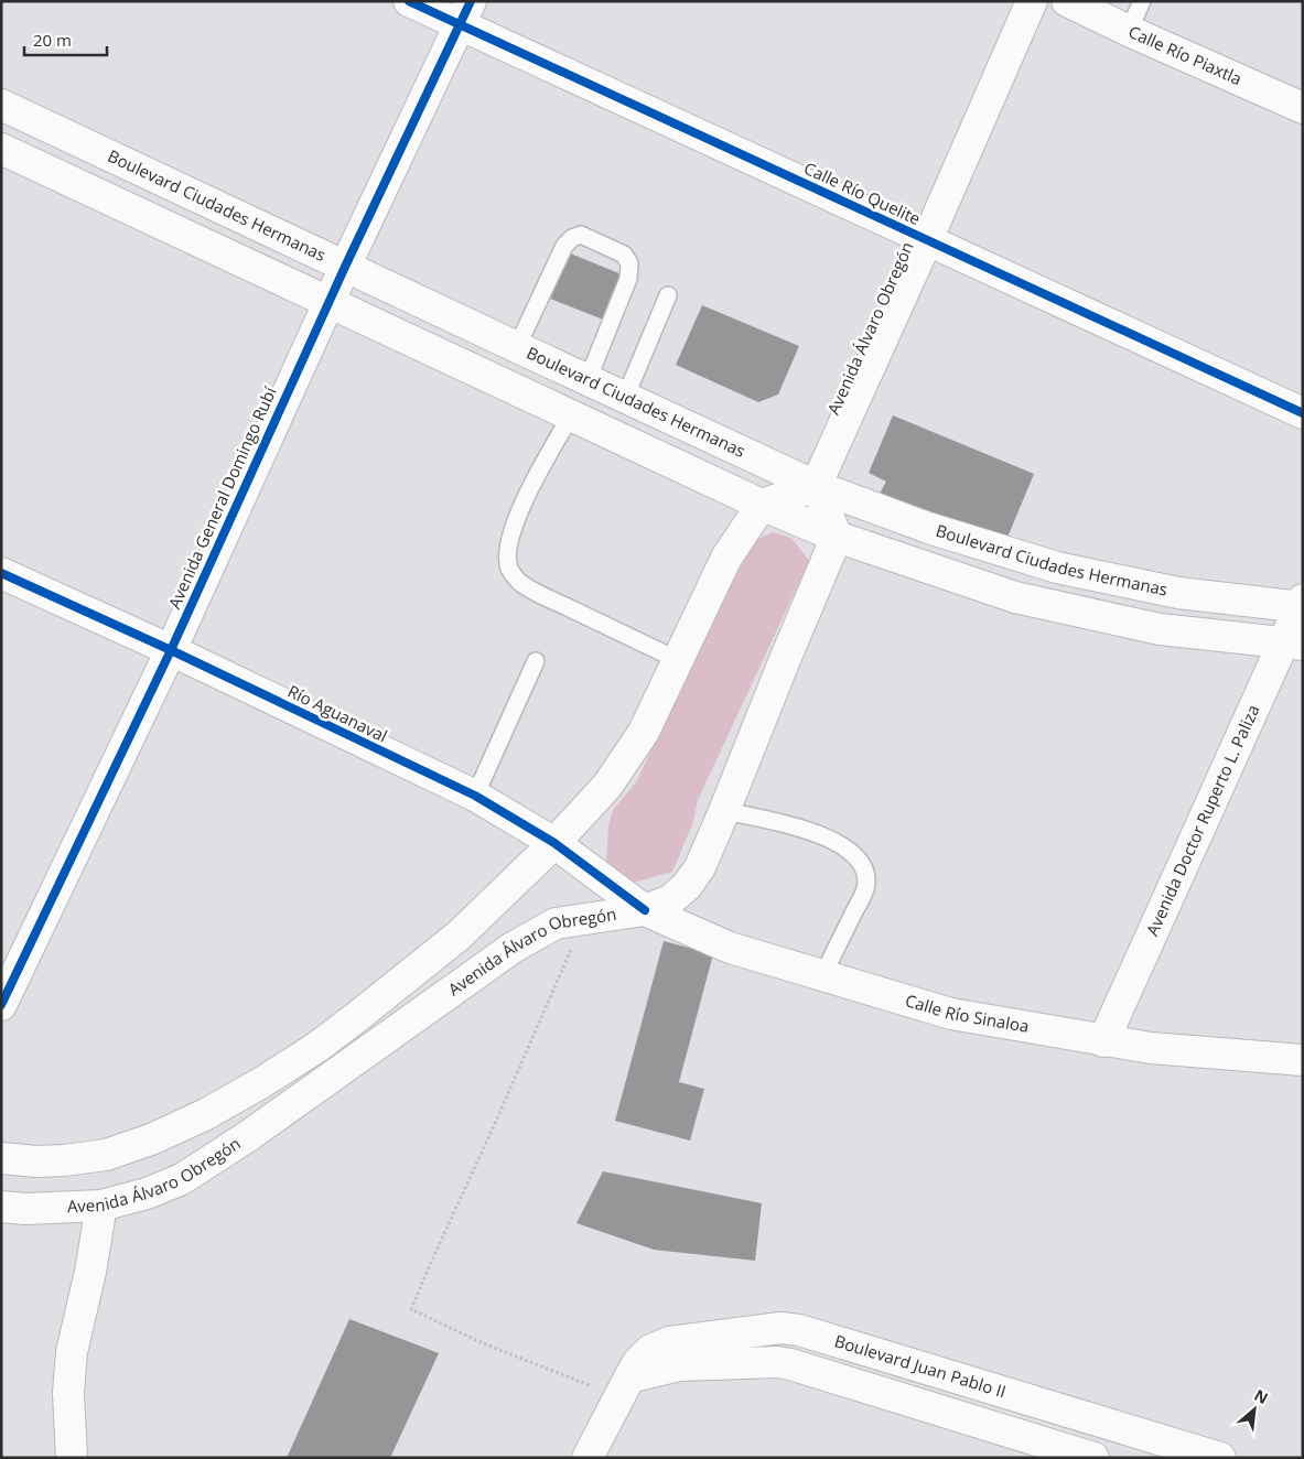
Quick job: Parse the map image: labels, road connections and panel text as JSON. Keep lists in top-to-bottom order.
{
  "streets": {
    "main road": [
      "Calle Río Piaxtla",
      "Calle Río Quelite",
      "Boulevard Ciudades Hermanas",
      "Avenida Álvaro Obregón",
      "Avenida General Domingo Rubí",
      "Río Aguanaval",
      "Avenida Doctor Ruperto L. Paliza",
      "Calle Río Sinaloa",
      "Boulevard Juan Pablo II"
    ]
  },
  "crossings": [
    ["Calle Río Quelite", "Avenida Álvaro Obregón"],
    ["Calle Río Quelite", "Avenida General Domingo Rubí"],
    ["Boulevard Ciudades Hermanas", "Avenida Álvaro Obregón"],
    ["Boulevard Ciudades Hermanas", "Avenida General Domingo Rubí"],
    ["Boulevard Ciudades Hermanas", "Avenida Doctor Ruperto L. Paliza"],
    ["Avenida Álvaro Obregón", "Río Aguanaval"],
    ["Avenida Álvaro Obregón", "Calle Río Sinaloa"],
    ["Avenida General Domingo Rubí", "Río Aguanaval"],
    ["Río Aguanaval", "Calle Río Sinaloa"],
    ["Avenida Doctor Ruperto L. Paliza", "Calle Río Sinaloa"]
  ],
  "scale_bar": "20 m",
  "north": "top right"
}
